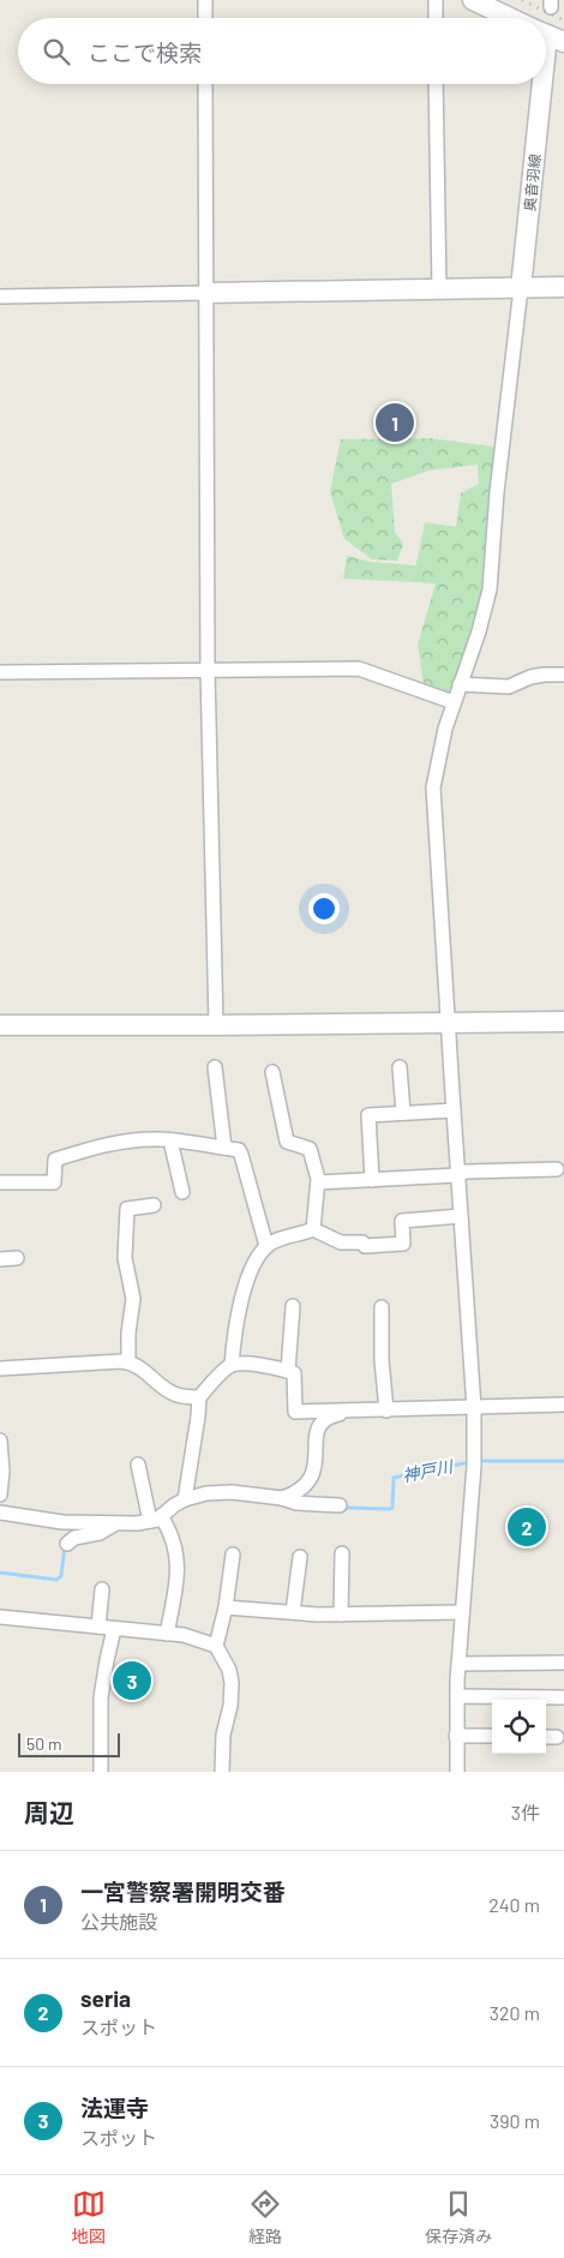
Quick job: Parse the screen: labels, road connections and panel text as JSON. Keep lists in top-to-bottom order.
{
  "streets": {
    "street": ["奥音羽線"]
  },
  "water": ["神戸川"],
  "scale_bar": "50 m",
  "page": {
    "search": "ここで検索",
    "pins": ["1", "2", "3"],
    "scale": "50 m",
    "heading": ["周辺", "3件"],
    "list": [
      {
        "mark": "1",
        "name": "一宮警察署開明交番",
        "note": "公共施設",
        "value": "240 m"
      },
      {
        "mark": "2",
        "name": "seria",
        "note": "スポット",
        "value": "320 m"
      },
      {
        "mark": "3",
        "name": "法運寺",
        "note": "スポット",
        "value": "390 m"
      }
    ],
    "nav": ["地図", "経路", "保存済み"]
  }
}
